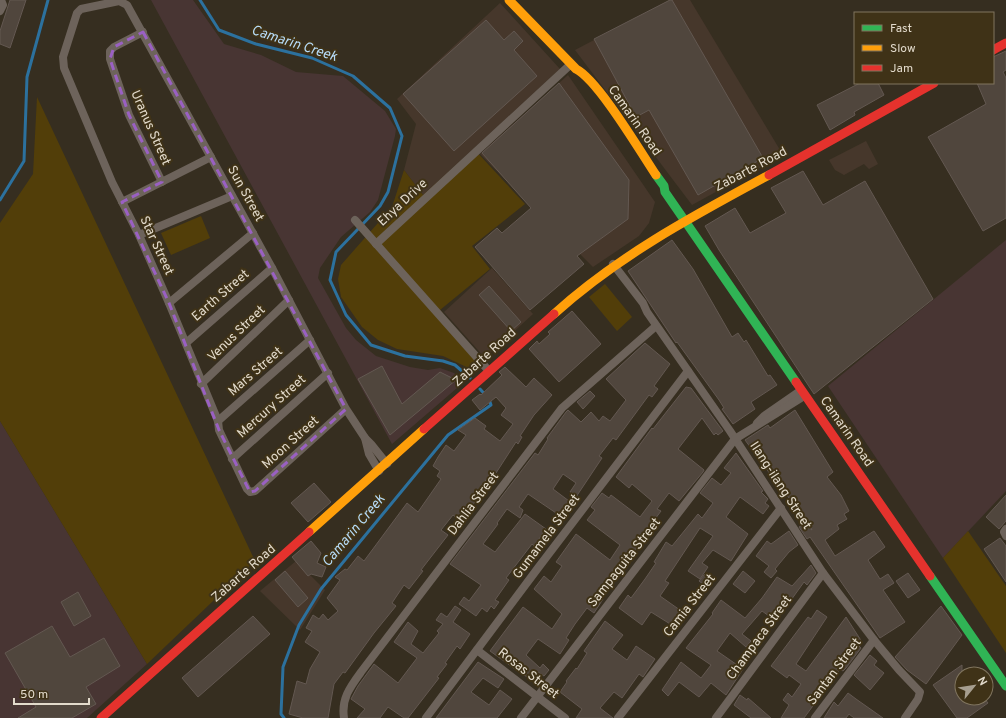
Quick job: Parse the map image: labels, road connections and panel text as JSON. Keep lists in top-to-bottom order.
{
  "streets": {
    "main road": ["Camarin Road", "Zabarte Road"],
    "street": [
      "Uranus Street",
      "Sun Street",
      "Ehya Drive",
      "Star Street",
      "Earth Street",
      "Venus Street",
      "Mars Street",
      "Mercury Street",
      "Moon Street",
      "Ilang-ilang Street",
      "Dahlia Street",
      "Gumamela Street",
      "Sampaguita Street",
      "Camia Street",
      "Champaca Street",
      "Santan Street",
      "Rosas Street"
    ]
  },
  "crossings": [
    ["Camarin Road", "Zabarte Road"],
    ["Camarin Road", "Ehya Drive"],
    ["Camarin Road", "Sampaguita Street"],
    ["Uranus Street", "Sun Street"],
    ["Uranus Street", "Star Street"],
    ["Zabarte Road", "Sun Street"],
    ["Zabarte Road", "Ehya Drive"],
    ["Zabarte Road", "Ilang-ilang Street"],
    ["Sun Street", "Star Street"],
    ["Sun Street", "Earth Street"],
    ["Sun Street", "Venus Street"],
    ["Sun Street", "Mars Street"],
    ["Sun Street", "Mercury Street"],
    ["Sun Street", "Moon Street"],
    ["Star Street", "Earth Street"],
    ["Star Street", "Venus Street"],
    ["Star Street", "Mars Street"],
    ["Star Street", "Mercury Street"],
    ["Star Street", "Moon Street"],
    ["Ilang-ilang Street", "Dahlia Street"],
    ["Ilang-ilang Street", "Gumamela Street"],
    ["Ilang-ilang Street", "Sampaguita Street"],
    ["Ilang-ilang Street", "Camia Street"],
    ["Ilang-ilang Street", "Champaca Street"],
    ["Ilang-ilang Street", "Santan Street"],
    ["Gumamela Street", "Rosas Street"],
    ["Sampaguita Street", "Rosas Street"]
  ],
  "water": ["Camarin Creek"],
  "legend": ["Fast", "Slow", "Jam"],
  "scale_bar": "50 m",
  "north": "top right"
}
